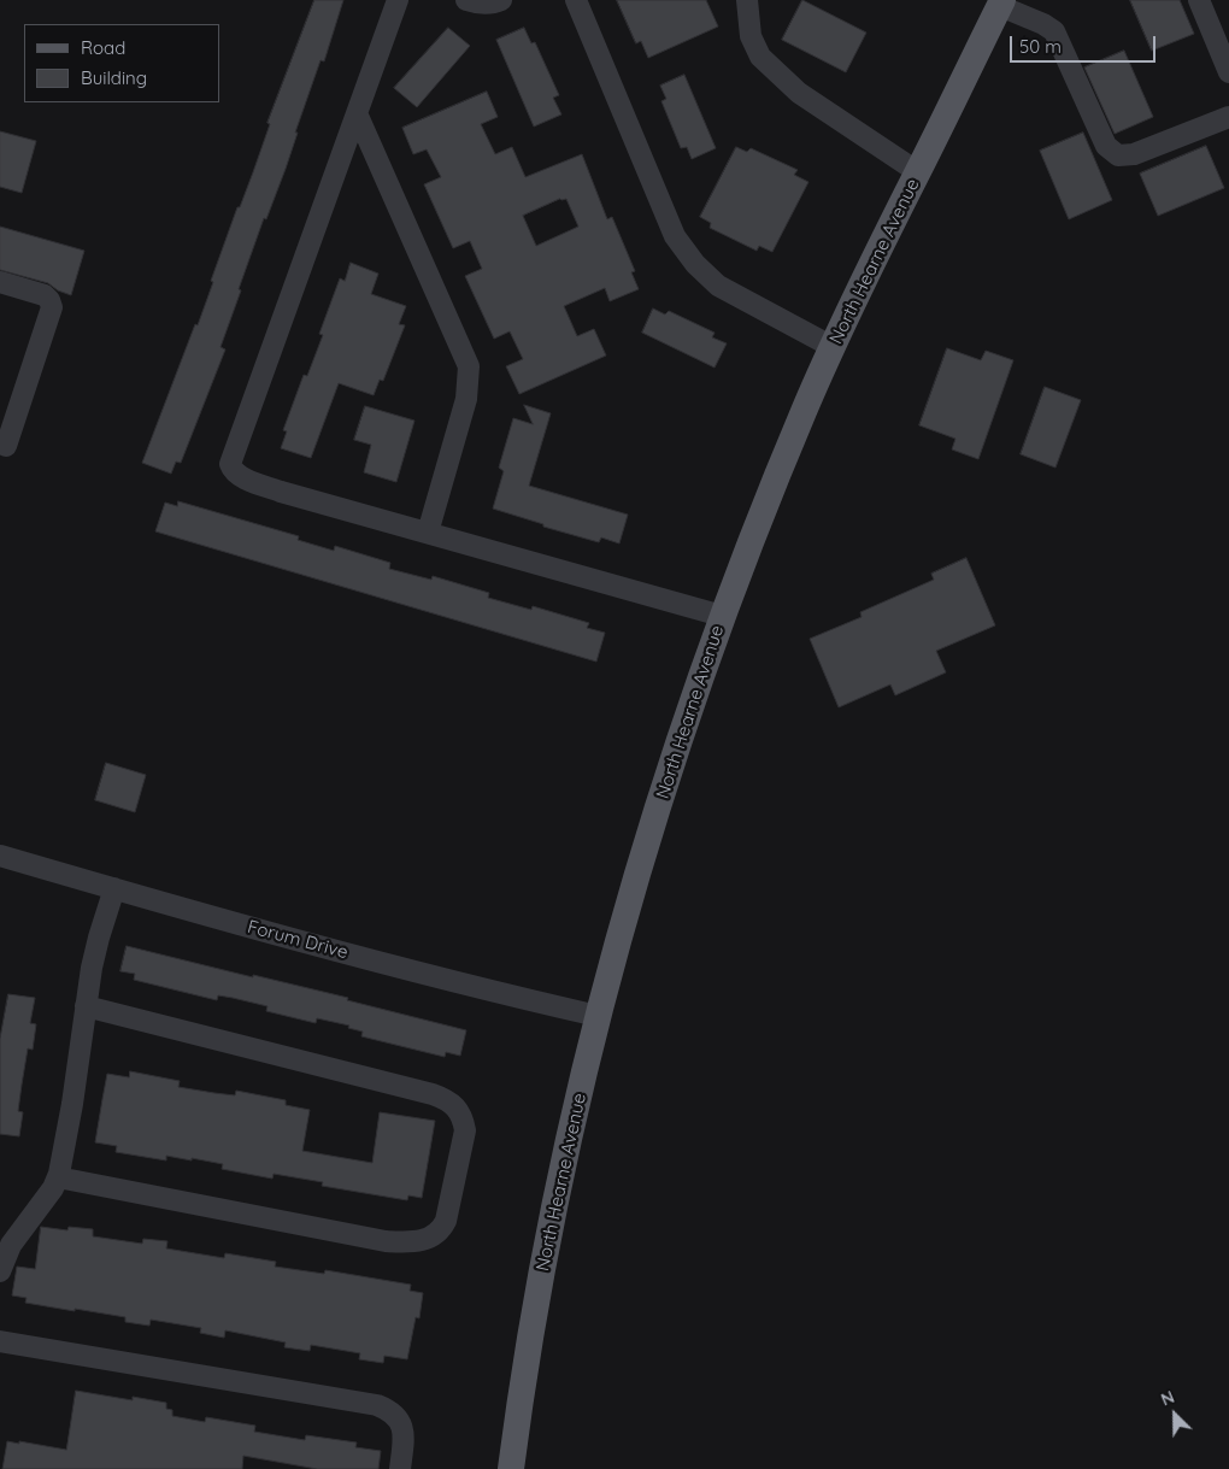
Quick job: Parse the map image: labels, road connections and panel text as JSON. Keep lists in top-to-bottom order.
{
  "streets": {
    "main road": ["North Hearne Avenue"],
    "street": ["Forum Drive"]
  },
  "crossings": [
    ["North Hearne Avenue", "Forum Drive"]
  ],
  "legend": ["Road", "Building"],
  "scale_bar": "50 m",
  "north": "top left"
}
